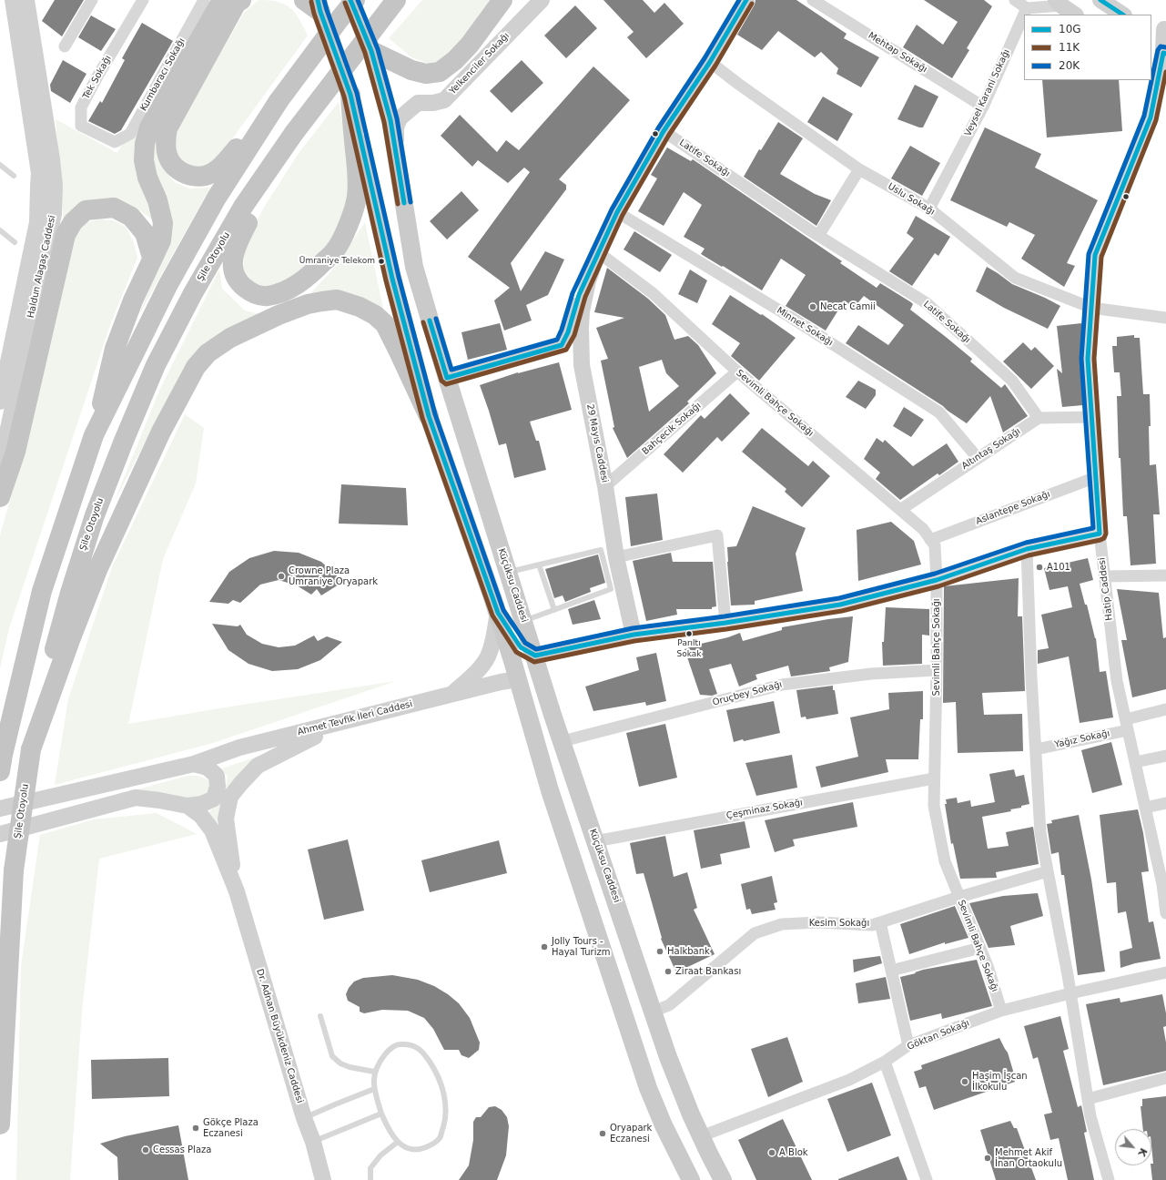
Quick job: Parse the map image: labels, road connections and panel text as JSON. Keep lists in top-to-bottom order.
{
  "streets": {
    "highway": ["Şile Otoyolu"],
    "main road": ["Küçüksu Caddesi"],
    "street": [
      "Mehtap Sokağı",
      "Yelkenciler Sokağı",
      "Kumbaracı Sokağı",
      "Tek Sokağı",
      "Veysel Karani Sokağı",
      "Latife Sokağı",
      "Uslu Sokağı",
      "Haldun Alagaş Caddesi",
      "Minnet Sokağı",
      "Sevimli Bahçe Sokağı",
      "Bahçecik Sokağı",
      "29 Mayıs Caddesi",
      "Altıntaş Sokağı",
      "Aslantepe Sokağı",
      "Hatip Caddesi",
      "Oruçbey Sokağı",
      "Ahmet Tevfik İleri Caddesi",
      "Yağız Sokağı",
      "Çeşminaz Sokağı",
      "Kesim Sokağı",
      "Göktan Sokağı",
      "Dr. Adnan Büyükdeniz Caddesi"
    ]
  },
  "crossings": [
    ["Mehtap Sokağı", "Veysel Karani Sokağı"],
    ["Yelkenciler Sokağı", "Küçüksu Caddesi"],
    ["Kumbaracı Sokağı", "Tek Sokağı"],
    ["Veysel Karani Sokağı", "Uslu Sokağı"],
    ["Latife Sokağı", "29 Mayıs Caddesi"],
    ["Latife Sokağı", "Altıntaş Sokağı"],
    ["Uslu Sokağı", "29 Mayıs Caddesi"],
    ["Uslu Sokağı", "Hatip Caddesi"],
    ["Minnet Sokağı", "29 Mayıs Caddesi"],
    ["Minnet Sokağı", "Altıntaş Sokağı"],
    ["Sevimli Bahçe Sokağı", "Bahçecik Sokağı"],
    ["Sevimli Bahçe Sokağı", "29 Mayıs Caddesi"],
    ["Sevimli Bahçe Sokağı", "Altıntaş Sokağı"],
    ["Sevimli Bahçe Sokağı", "Aslantepe Sokağı"],
    ["Sevimli Bahçe Sokağı", "Oruçbey Sokağı"],
    ["Sevimli Bahçe Sokağı", "Çeşminaz Sokağı"],
    ["Sevimli Bahçe Sokağı", "Kesim Sokağı"],
    ["Sevimli Bahçe Sokağı", "Göktan Sokağı"],
    ["Bahçecik Sokağı", "29 Mayıs Caddesi"],
    ["Aslantepe Sokağı", "Hatip Caddesi"],
    ["Küçüksu Caddesi", "Oruçbey Sokağı"],
    ["Küçüksu Caddesi", "Çeşminaz Sokağı"],
    ["Küçüksu Caddesi", "Kesim Sokağı"],
    ["Küçüksu Caddesi", "Göktan Sokağı"],
    ["Hatip Caddesi", "Yağız Sokağı"],
    ["Ahmet Tevfik İleri Caddesi", "Dr. Adnan Büyükdeniz Caddesi"]
  ],
  "places": [
    "Ümraniye Telekom",
    "Necat Camii",
    "A101",
    "Crowne Plaza Umraniye Oryapark",
    "Parıltı Sokak",
    "Jolly Tours - Hayal Turizm",
    "Halkbank",
    "Ziraat Bankası",
    "Haşim İşcan İlkokulu",
    "Gökçe Plaza Eczanesi",
    "Oryapark Eczanesi",
    "Cessas Plaza",
    "A Blok",
    "Mehmet Akif İnan Ortaokulu"
  ],
  "lines": ["transit line 10G", "transit line 20K", "transit line 11K"],
  "legend": ["10G", "11K", "20K"],
  "north": "bottom right"
}
